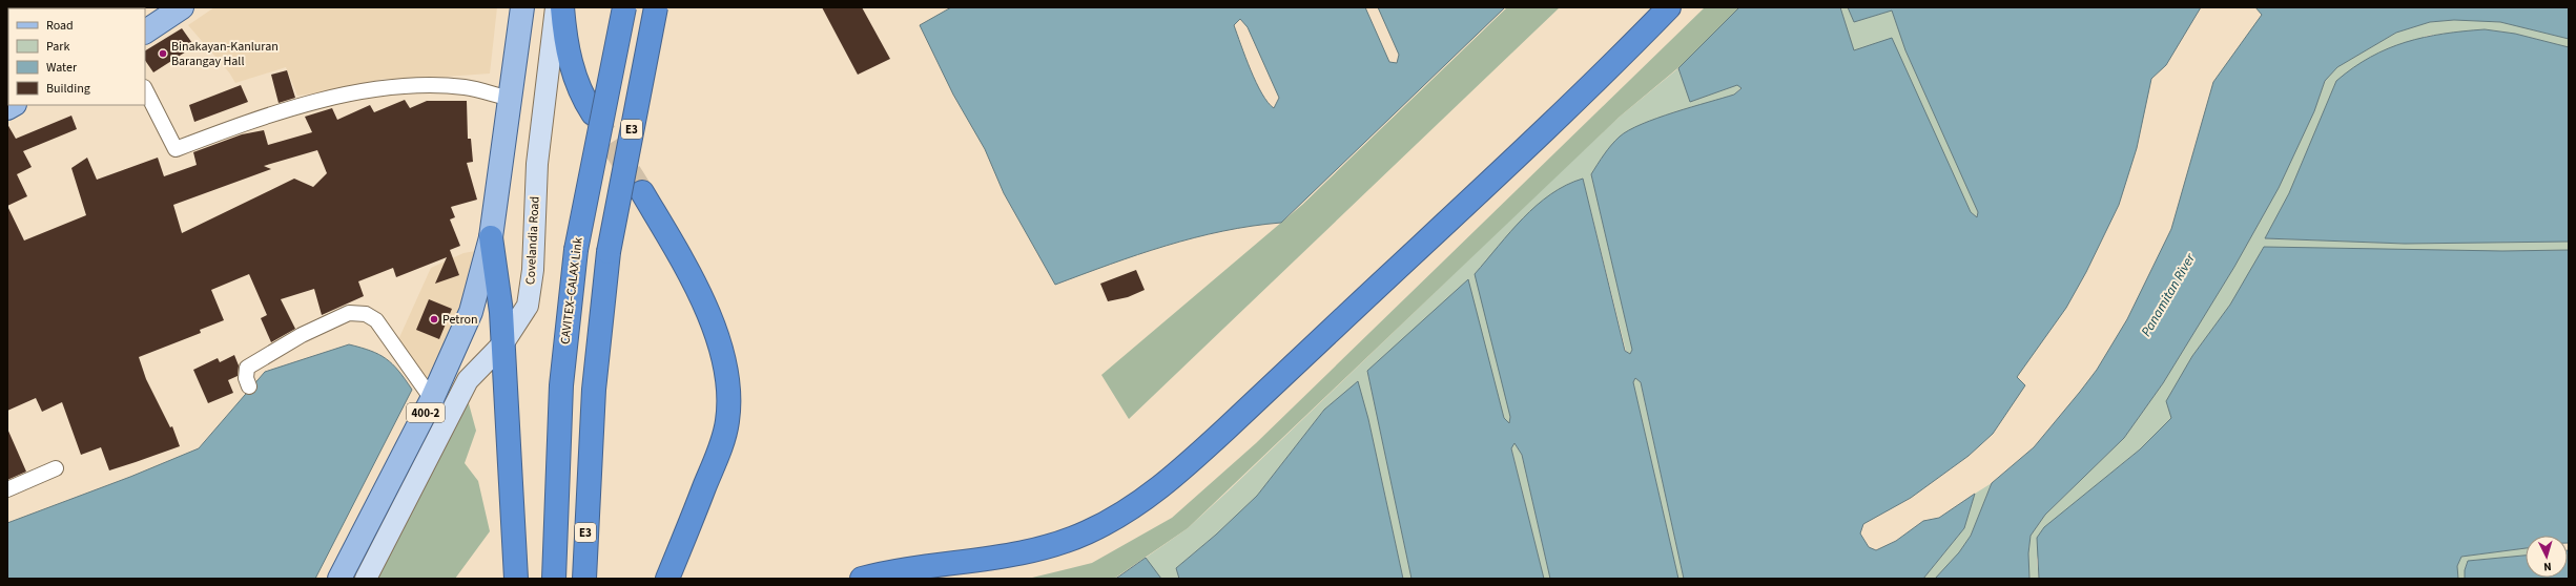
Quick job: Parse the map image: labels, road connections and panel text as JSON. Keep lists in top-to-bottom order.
{
  "streets": {
    "highway": ["E3", "CAVITEX–CALAX Link"],
    "main road": ["Covelandia Road", "400-2"]
  },
  "water": ["Panamitan River"],
  "places": ["Binakayan-Kanluran Barangay Hall", "Petron"],
  "legend": [
    "Road",
    "Park",
    "Water",
    "Building"
  ],
  "north": "bottom"
}
